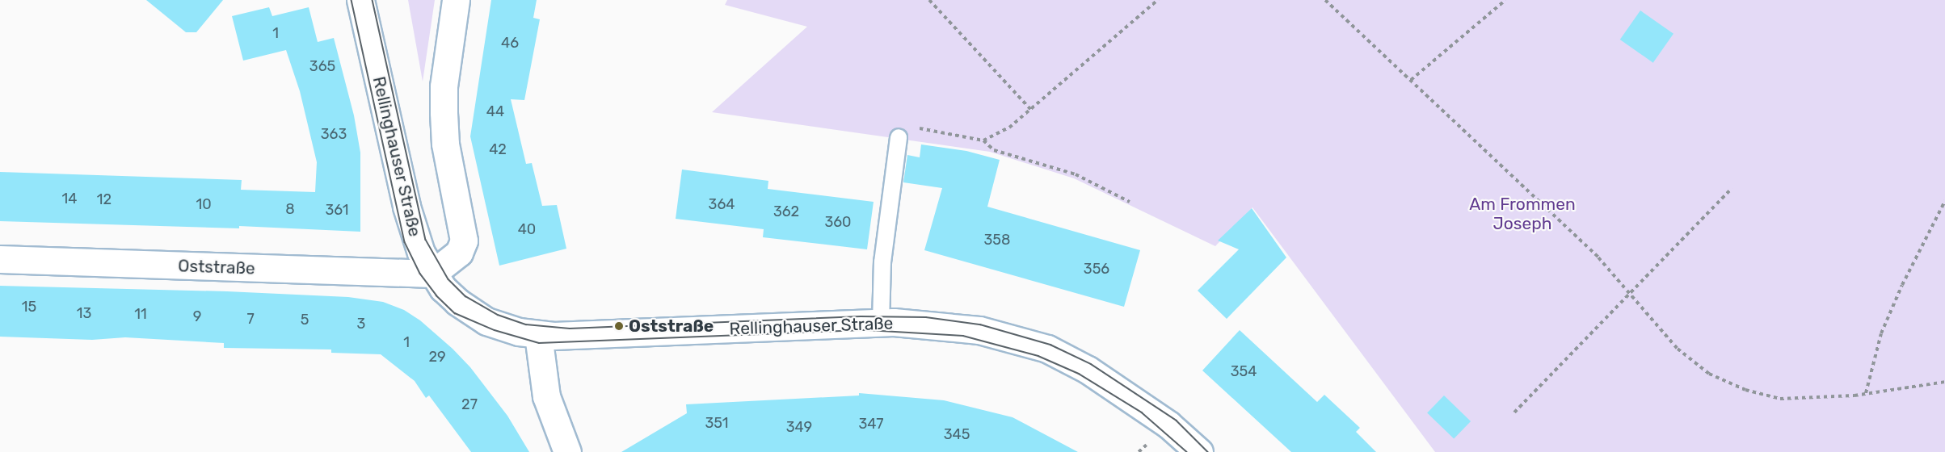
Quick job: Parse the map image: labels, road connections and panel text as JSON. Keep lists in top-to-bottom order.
{
  "streets": {
    "main road": ["Rellinghauser Straße", "Oststraße"]
  },
  "crossings": [
    ["Rellinghauser Straße", "Oststraße"]
  ],
  "parks": ["Am Frommen Joseph"],
  "places": ["Oststraße"],
  "house_numbers": [
    "1",
    "46",
    "365",
    "44",
    "363",
    "42",
    "14",
    "12",
    "10",
    "364",
    "8",
    "361",
    "362",
    "360",
    "40",
    "358",
    "356",
    "15",
    "13",
    "11",
    "9",
    "7",
    "5",
    "3",
    "1",
    "29",
    "354",
    "27",
    "351",
    "347",
    "349",
    "345"
  ]
}
